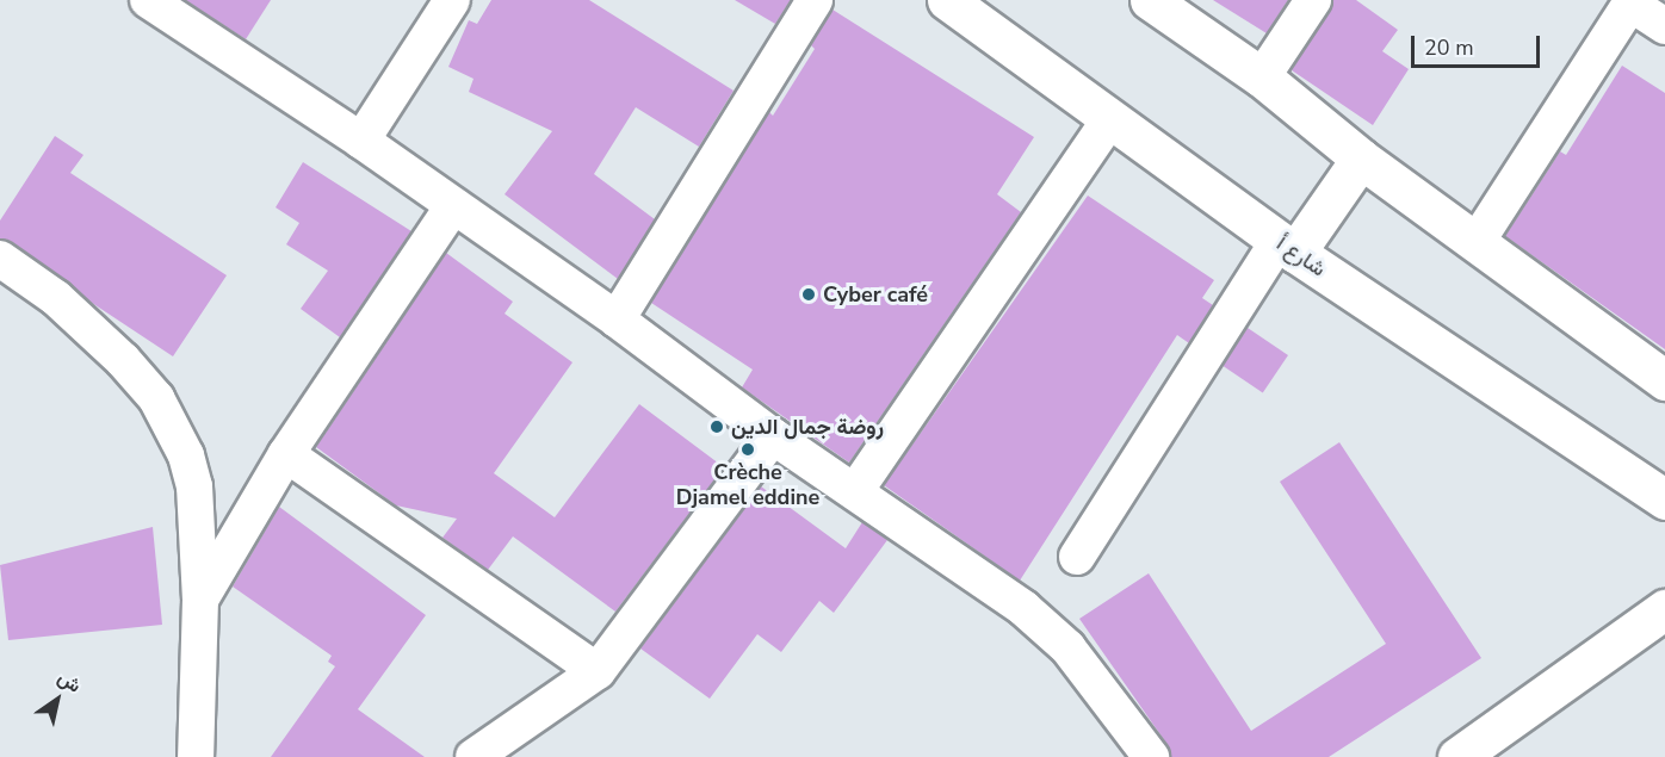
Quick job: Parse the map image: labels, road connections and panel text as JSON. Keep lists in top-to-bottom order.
{
  "streets": {
    "street": ["شارع أ"]
  },
  "places": ["Cyber café", "روضة جمال الدين", "Crèche Djamel eddine"],
  "scale_bar": "20 m",
  "north": "top right"
}
